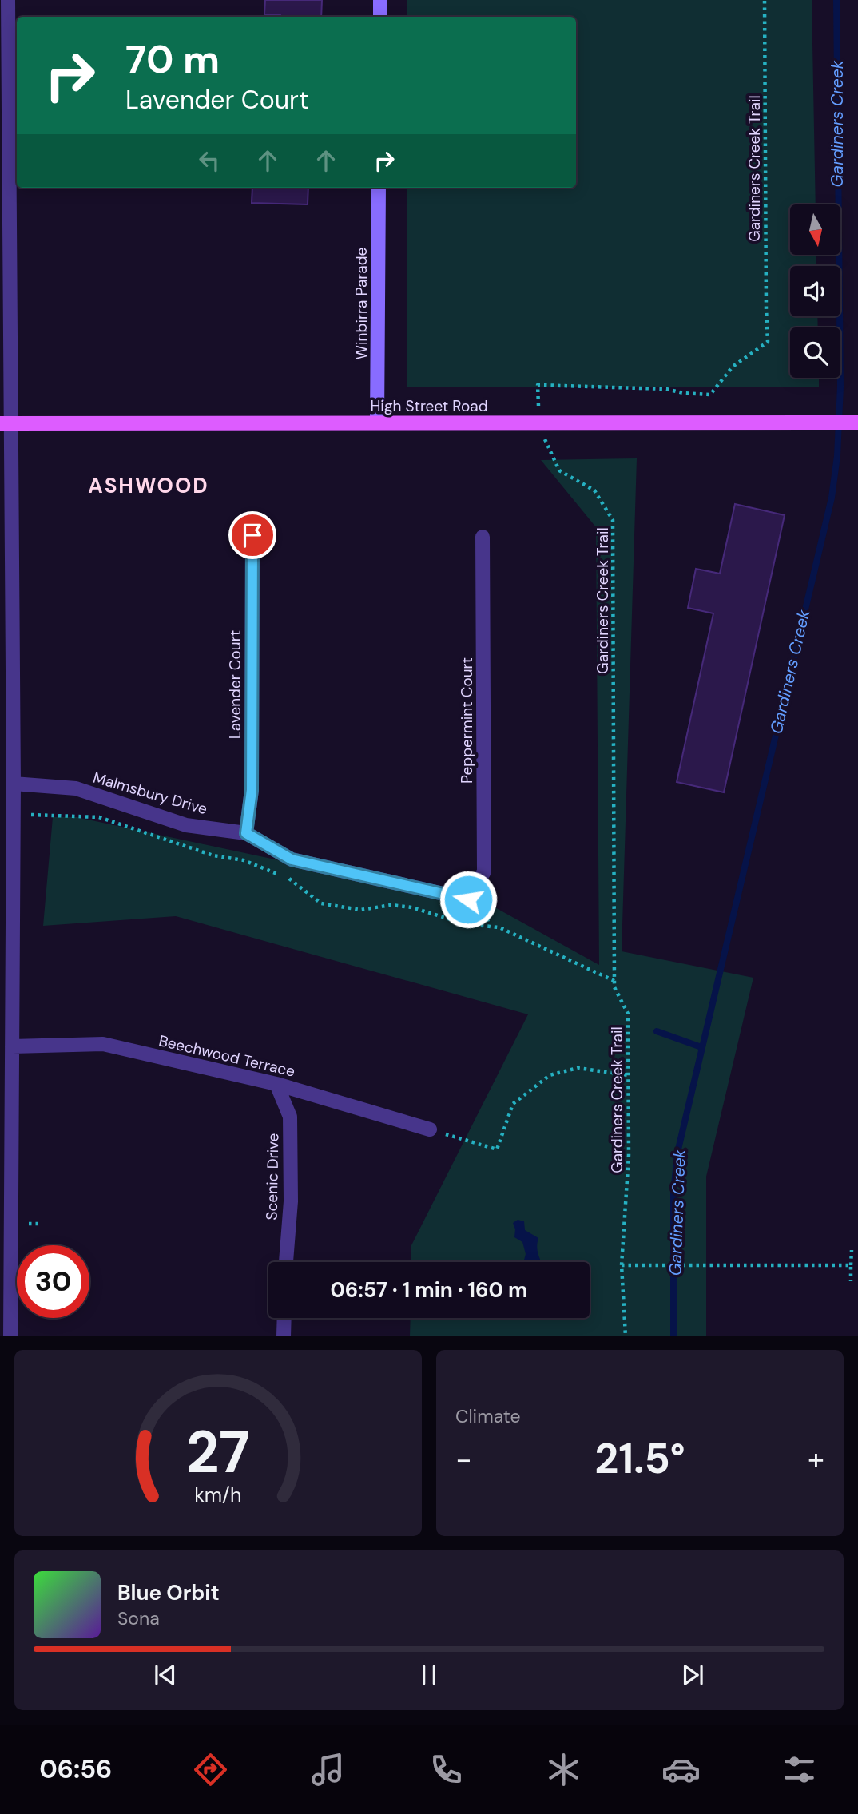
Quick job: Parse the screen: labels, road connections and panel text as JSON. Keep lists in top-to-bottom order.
{
  "streets": {
    "main road": ["High Street Road"],
    "street": [
      "Winbirra Parade",
      "Lavender Court",
      "Peppermint Court",
      "Malmsbury Drive",
      "Beechwood Terrace",
      "Scenic Drive"
    ],
    "path": ["Gardiners Creek Trail"]
  },
  "crossings": [
    ["Gardiners Creek Trail", "High Street Road"],
    ["Winbirra Parade", "High Street Road"],
    ["Lavender Court", "Malmsbury Drive"],
    ["Peppermint Court", "Malmsbury Drive"],
    ["Beechwood Terrace", "Scenic Drive"]
  ],
  "districts": ["ASHWOOD"],
  "water": ["Gardiners Creek"],
  "north": "bottom",
  "page": {
    "turn": ["70 m", "Lavender Court"],
    "limit": "30",
    "trip": "06:57 · 1 min · 160 m",
    "tile": "Climate",
    "heat": ["−", "21.5°", "+"],
    "song": ["Blue Orbit", "Sona"],
    "tabs": "06:56",
    "gauge": ["27", "km/h"]
  }
}
